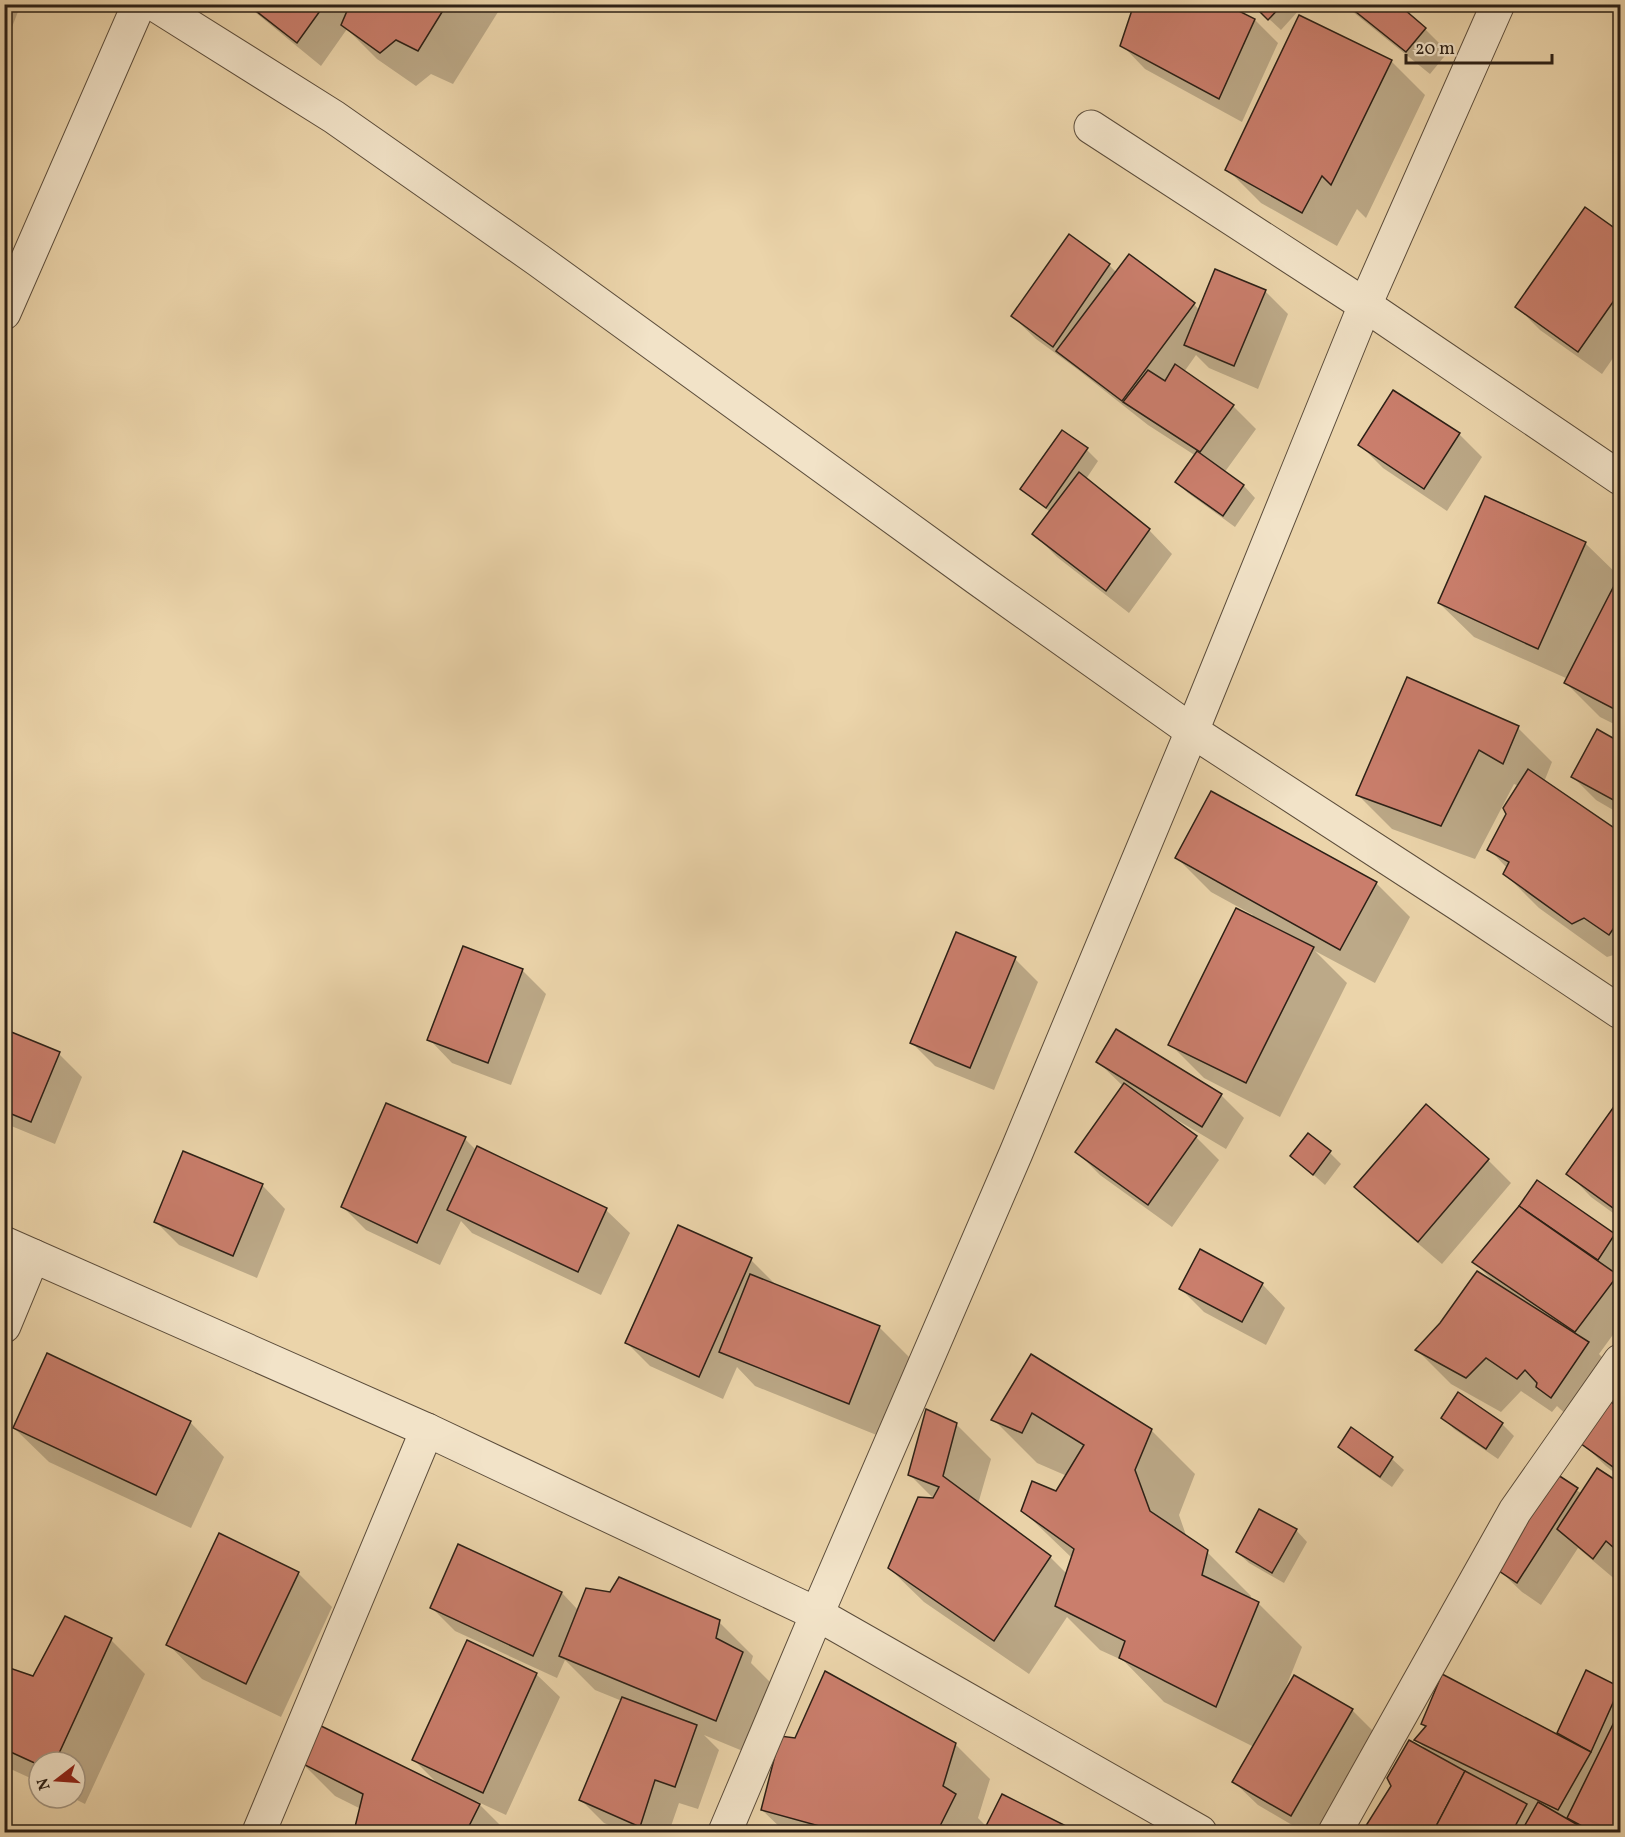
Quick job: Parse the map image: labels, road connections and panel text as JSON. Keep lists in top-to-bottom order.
{
  "scale_bar": "20 m",
  "north": "left"
}
